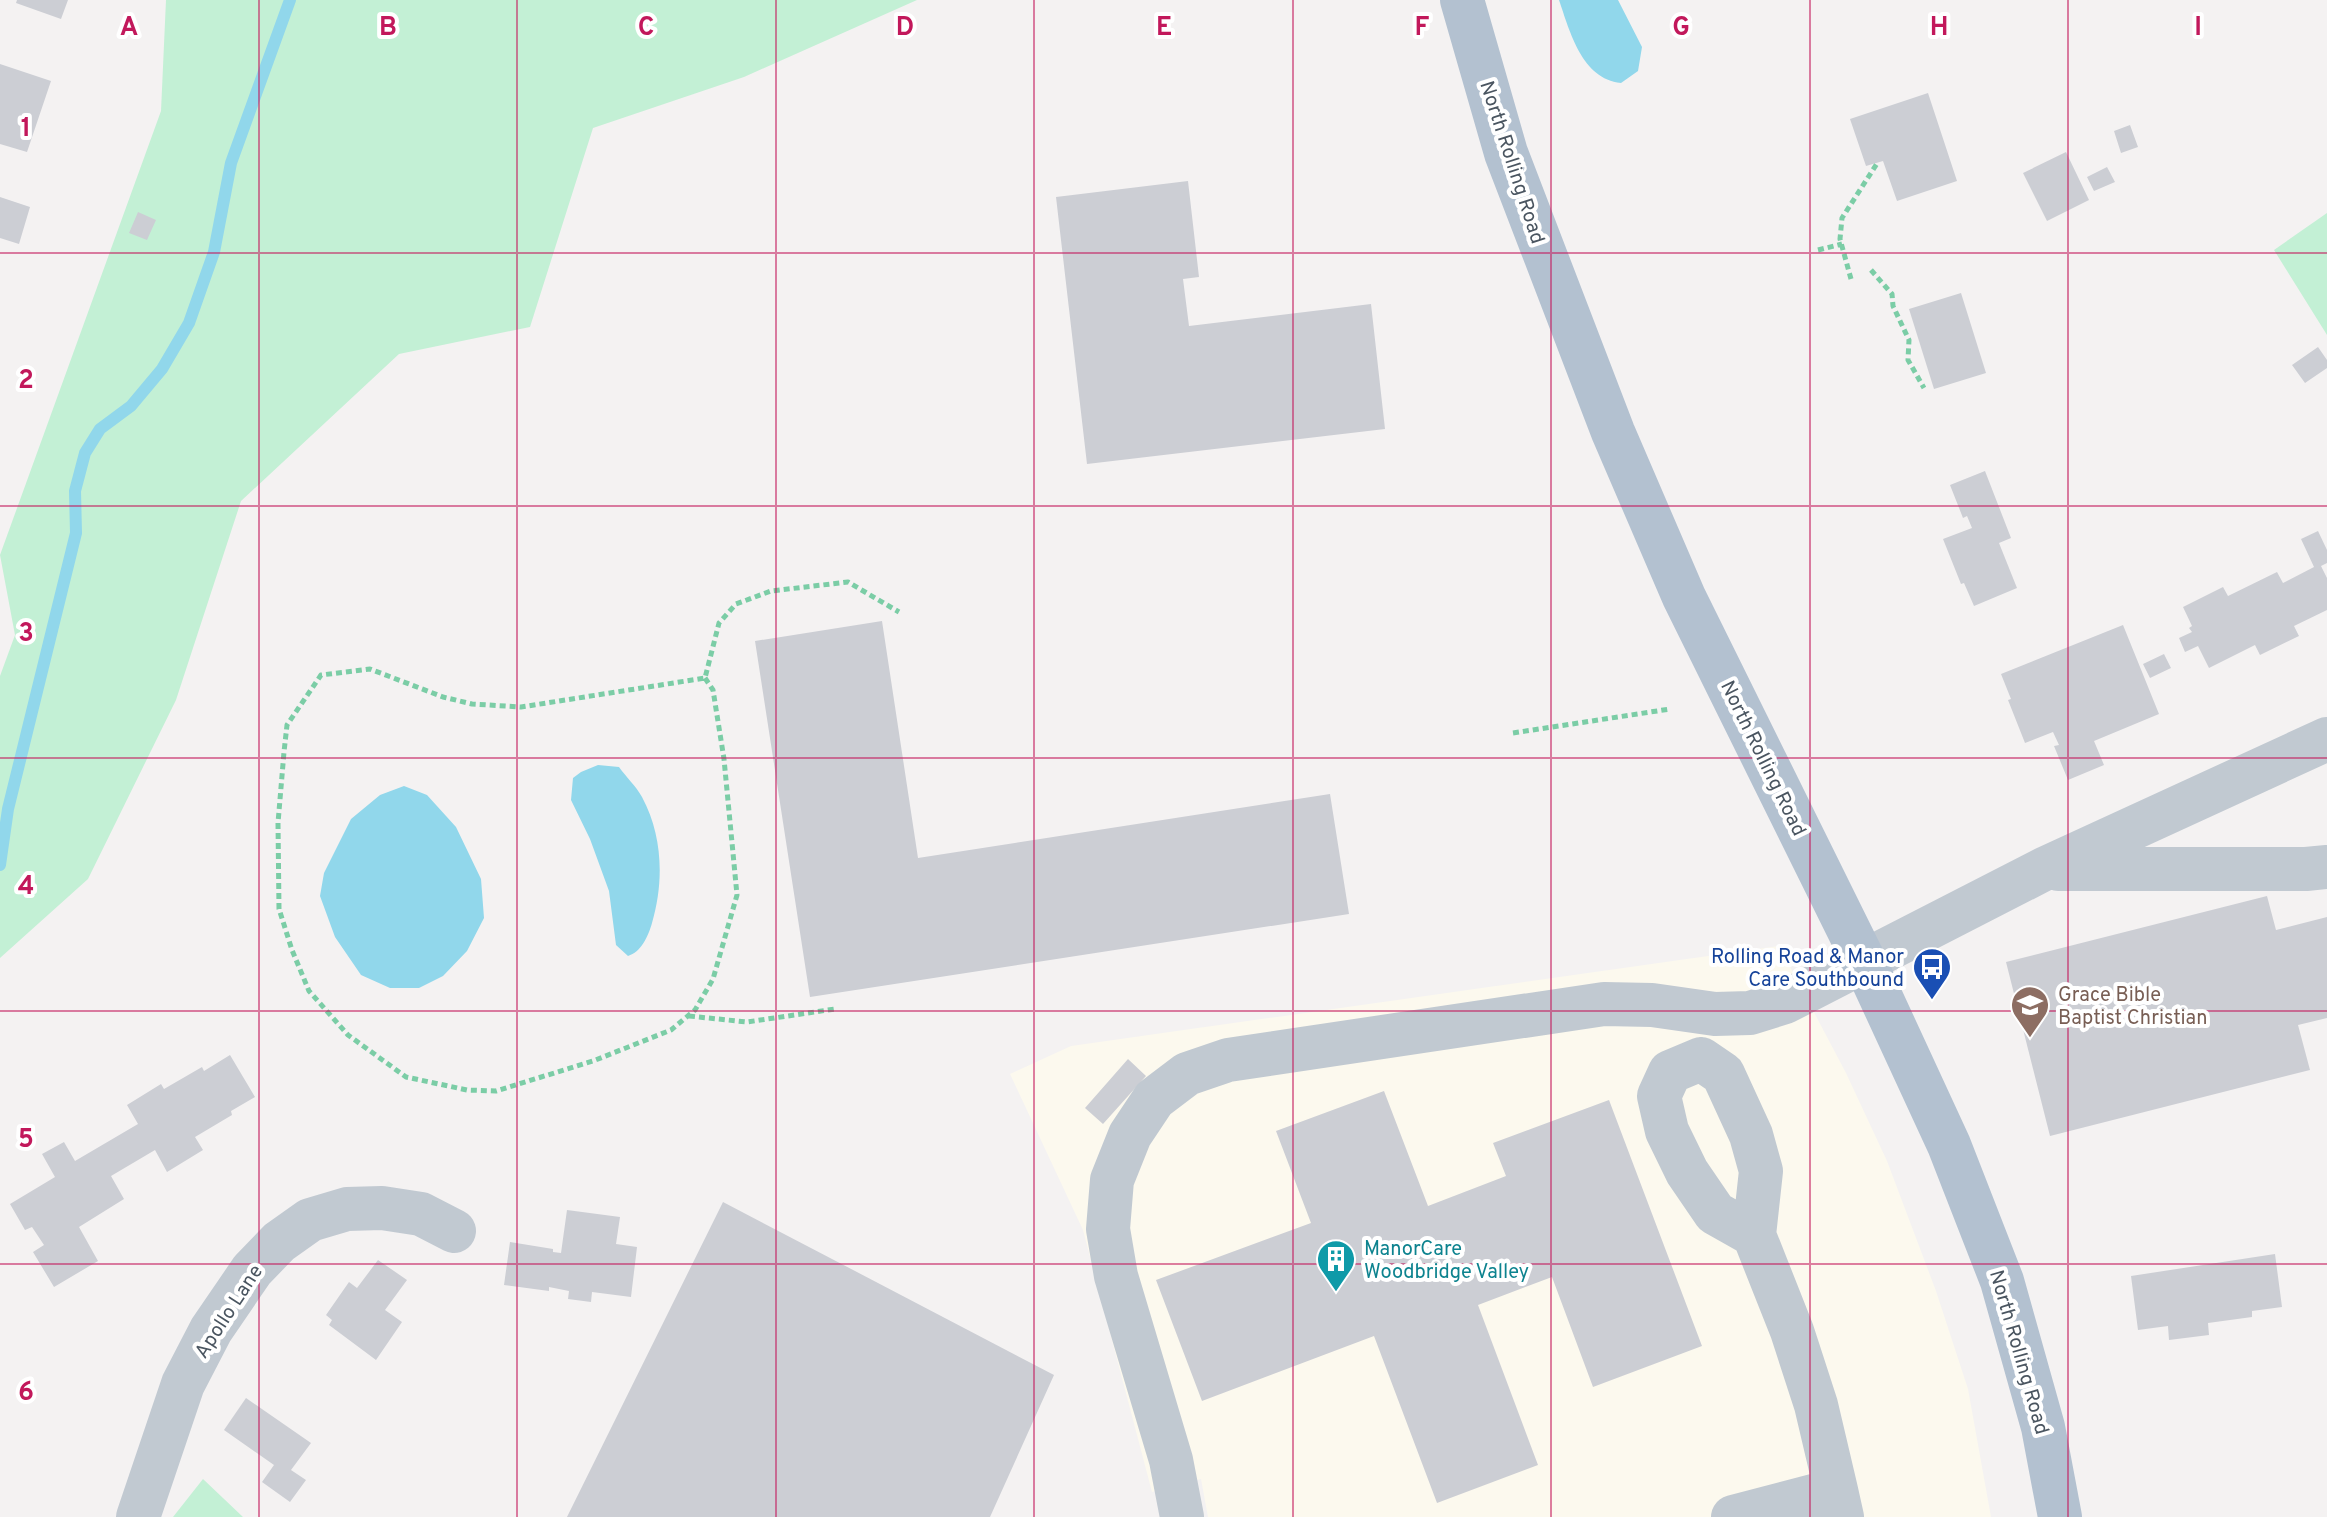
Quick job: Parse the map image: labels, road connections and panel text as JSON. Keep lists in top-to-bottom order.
{
  "streets": {
    "main road": ["North Rolling Road"],
    "street": ["Apollo Lane"]
  },
  "places": {
    "bus stop": ["Rolling Road & Manor Care Southbound"],
    "school or university": ["Grace Bible Baptist Christian"],
    "building": ["ManorCare Woodbridge Valley"]
  },
  "grid": {
    "columns": [
      "A",
      "B",
      "C",
      "D",
      "E",
      "F",
      "G",
      "H",
      "I"
    ],
    "rows": [
      "1",
      "2",
      "3",
      "4",
      "5",
      "6"
    ]
  }
}
